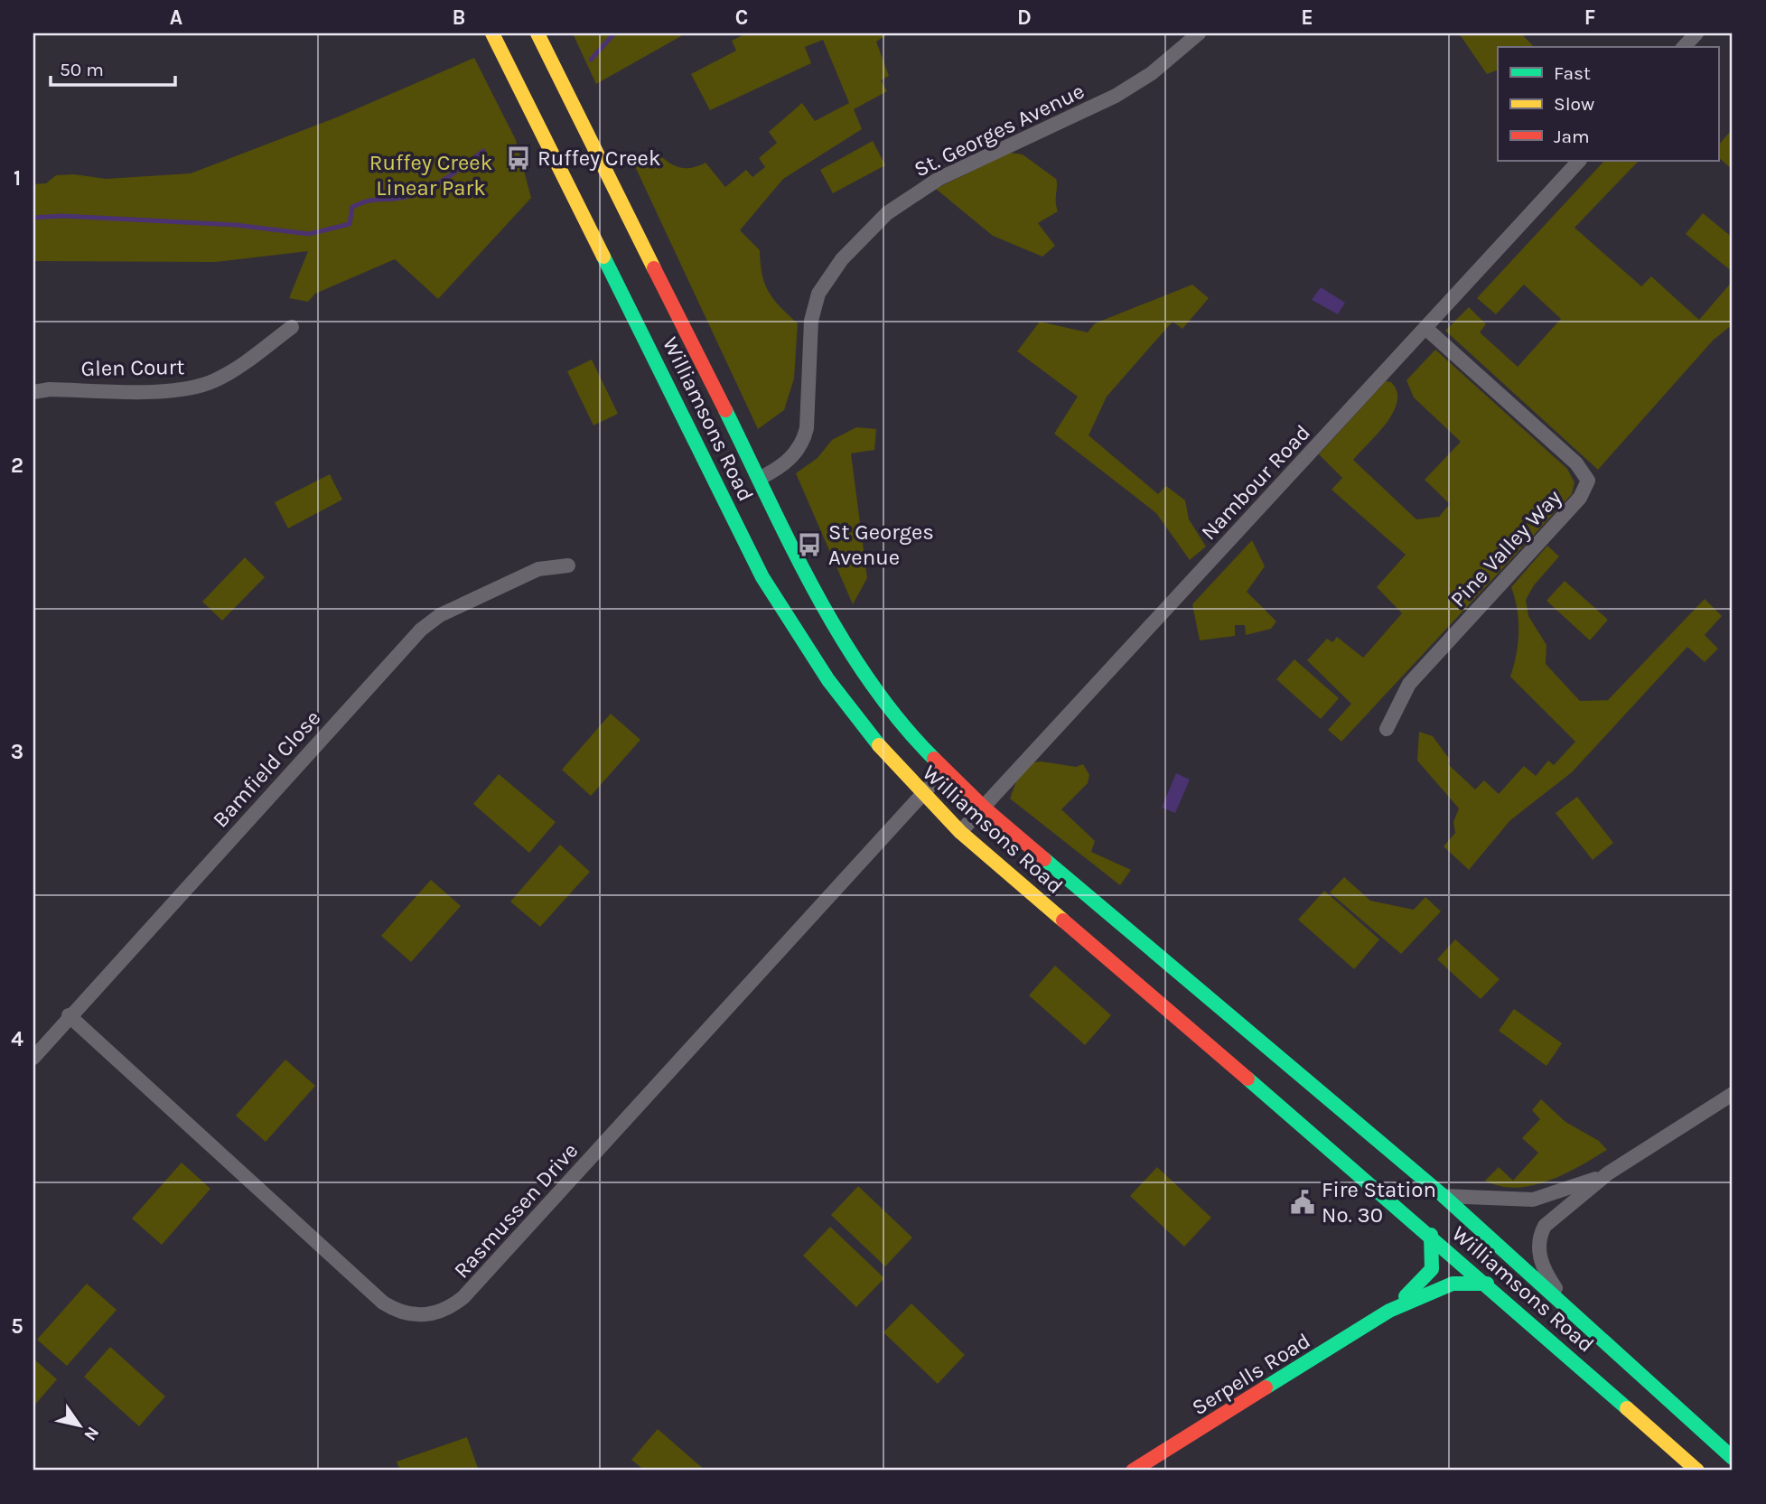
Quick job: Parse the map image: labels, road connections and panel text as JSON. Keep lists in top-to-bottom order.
{
  "streets": {
    "main road": ["Williamsons Road", "Serpells Road"],
    "street": [
      "St. Georges Avenue",
      "Glen Court",
      "Nambour Road",
      "Pine Valley Way",
      "Bamfield Close",
      "Rasmussen Drive"
    ]
  },
  "crossings": [
    ["St. Georges Avenue", "Williamsons Road"],
    ["Williamsons Road", "Nambour Road"],
    ["Williamsons Road", "Rasmussen Drive"],
    ["Williamsons Road", "Serpells Road"],
    ["Nambour Road", "Pine Valley Way"],
    ["Bamfield Close", "Rasmussen Drive"]
  ],
  "parks": ["Ruffey Creek Linear Park"],
  "places": {
    "bus stop": ["Ruffey Creek", "St Georges Avenue"],
    "public building": ["Fire Station No. 30"]
  },
  "legend": ["Fast", "Slow", "Jam"],
  "scale_bar": "50 m",
  "north": "bottom right",
  "grid": {
    "columns": [
      "A",
      "B",
      "C",
      "D",
      "E",
      "F"
    ],
    "rows": [
      "1",
      "2",
      "3",
      "4",
      "5"
    ]
  }
}
